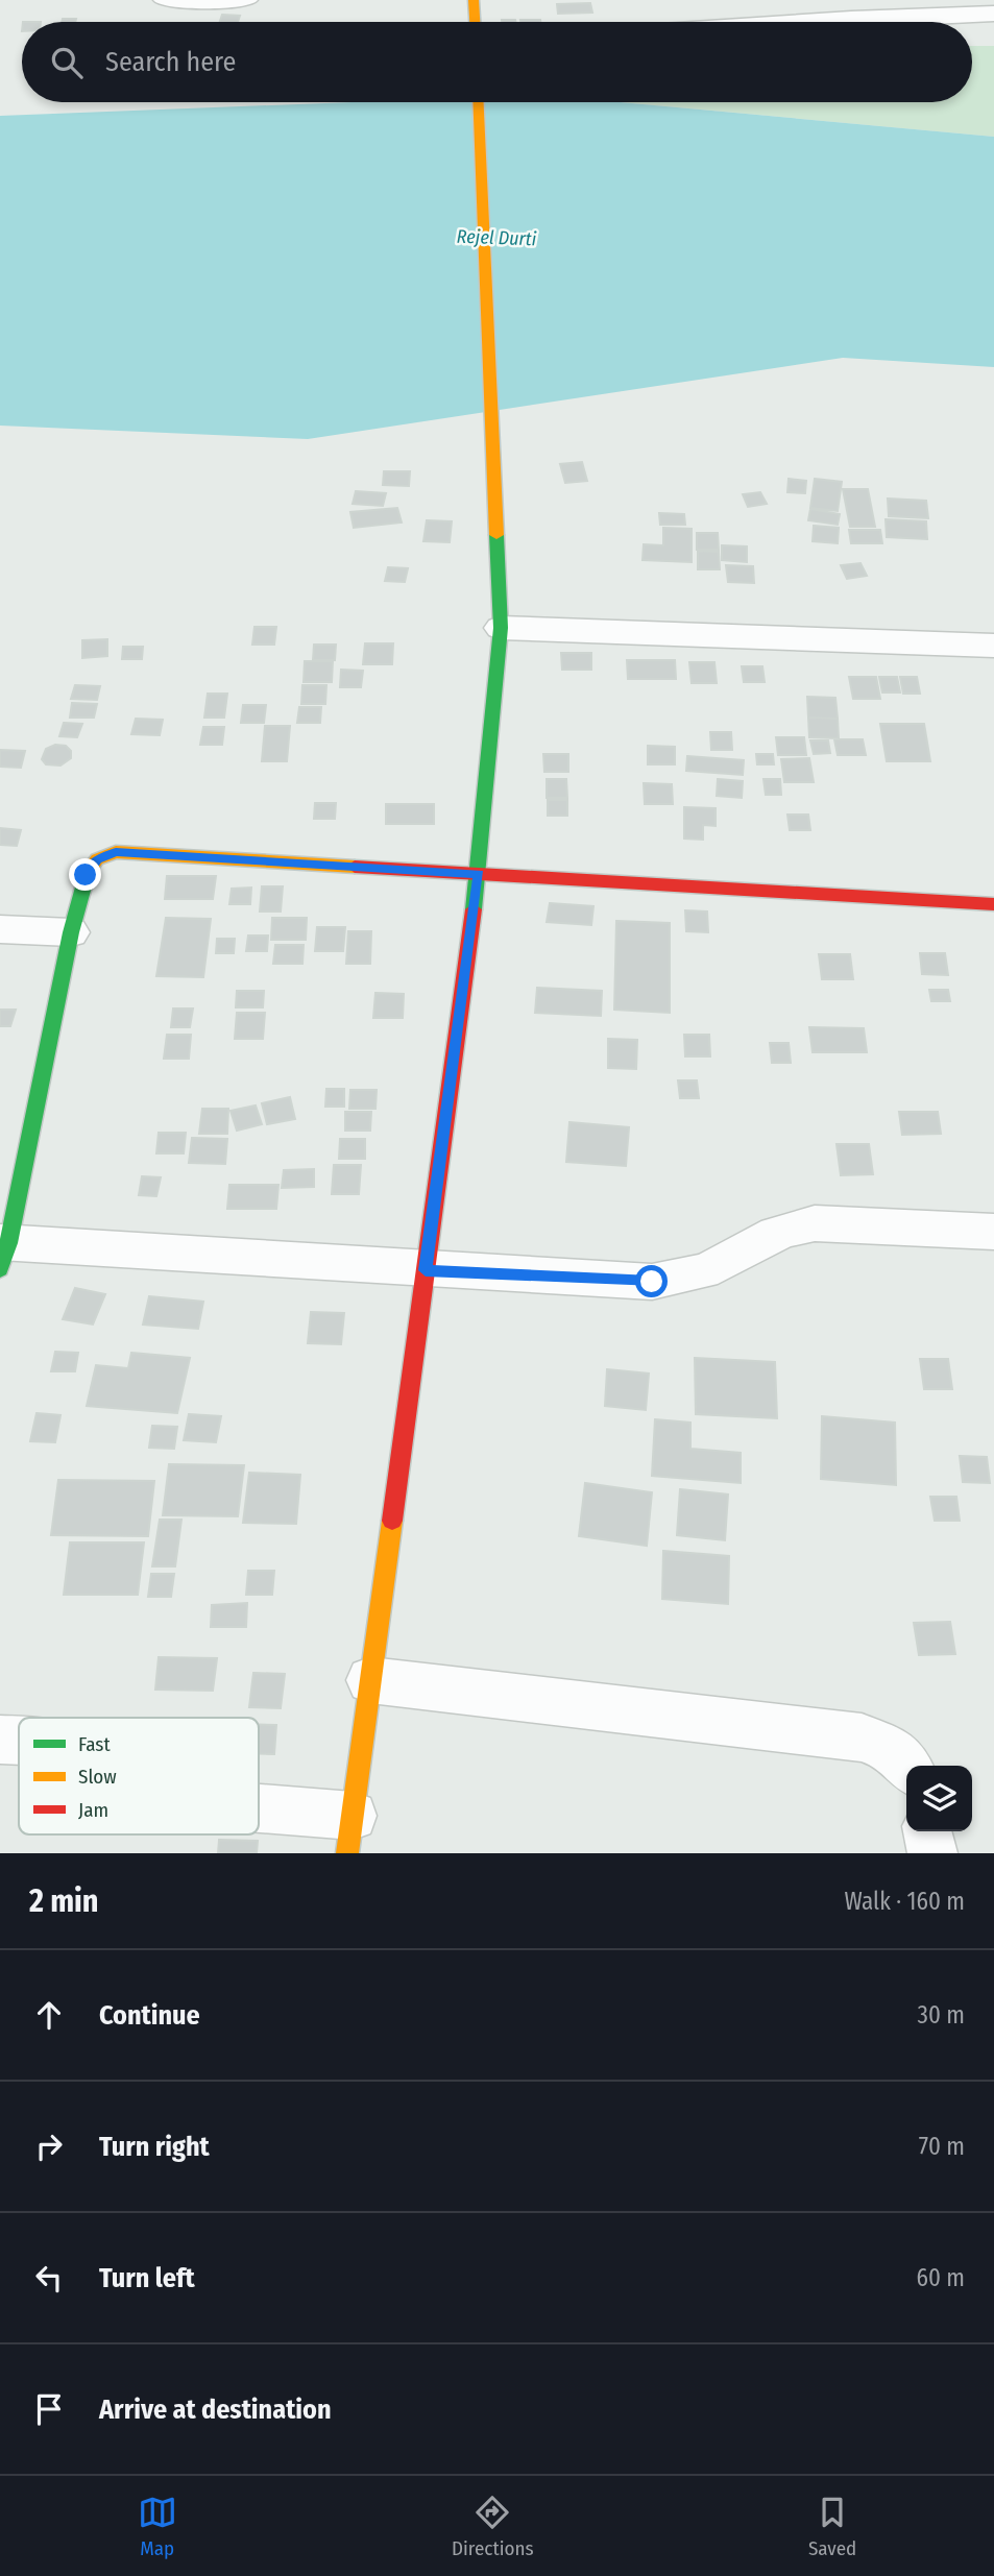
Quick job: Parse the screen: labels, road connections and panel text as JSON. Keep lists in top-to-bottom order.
{
  "water": ["Rejel Durti"],
  "legend": ["Fast", "Slow", "Jam"],
  "page": {
    "search": "Search here",
    "heading": ["2 min", "Walk · 160 m"],
    "list": [
      ["Continue", "30 m"],
      ["Turn right", "70 m"],
      ["Turn left", "60 m"],
      "Arrive at destination"
    ],
    "nav": ["Map", "Directions", "Saved"]
  }
}
